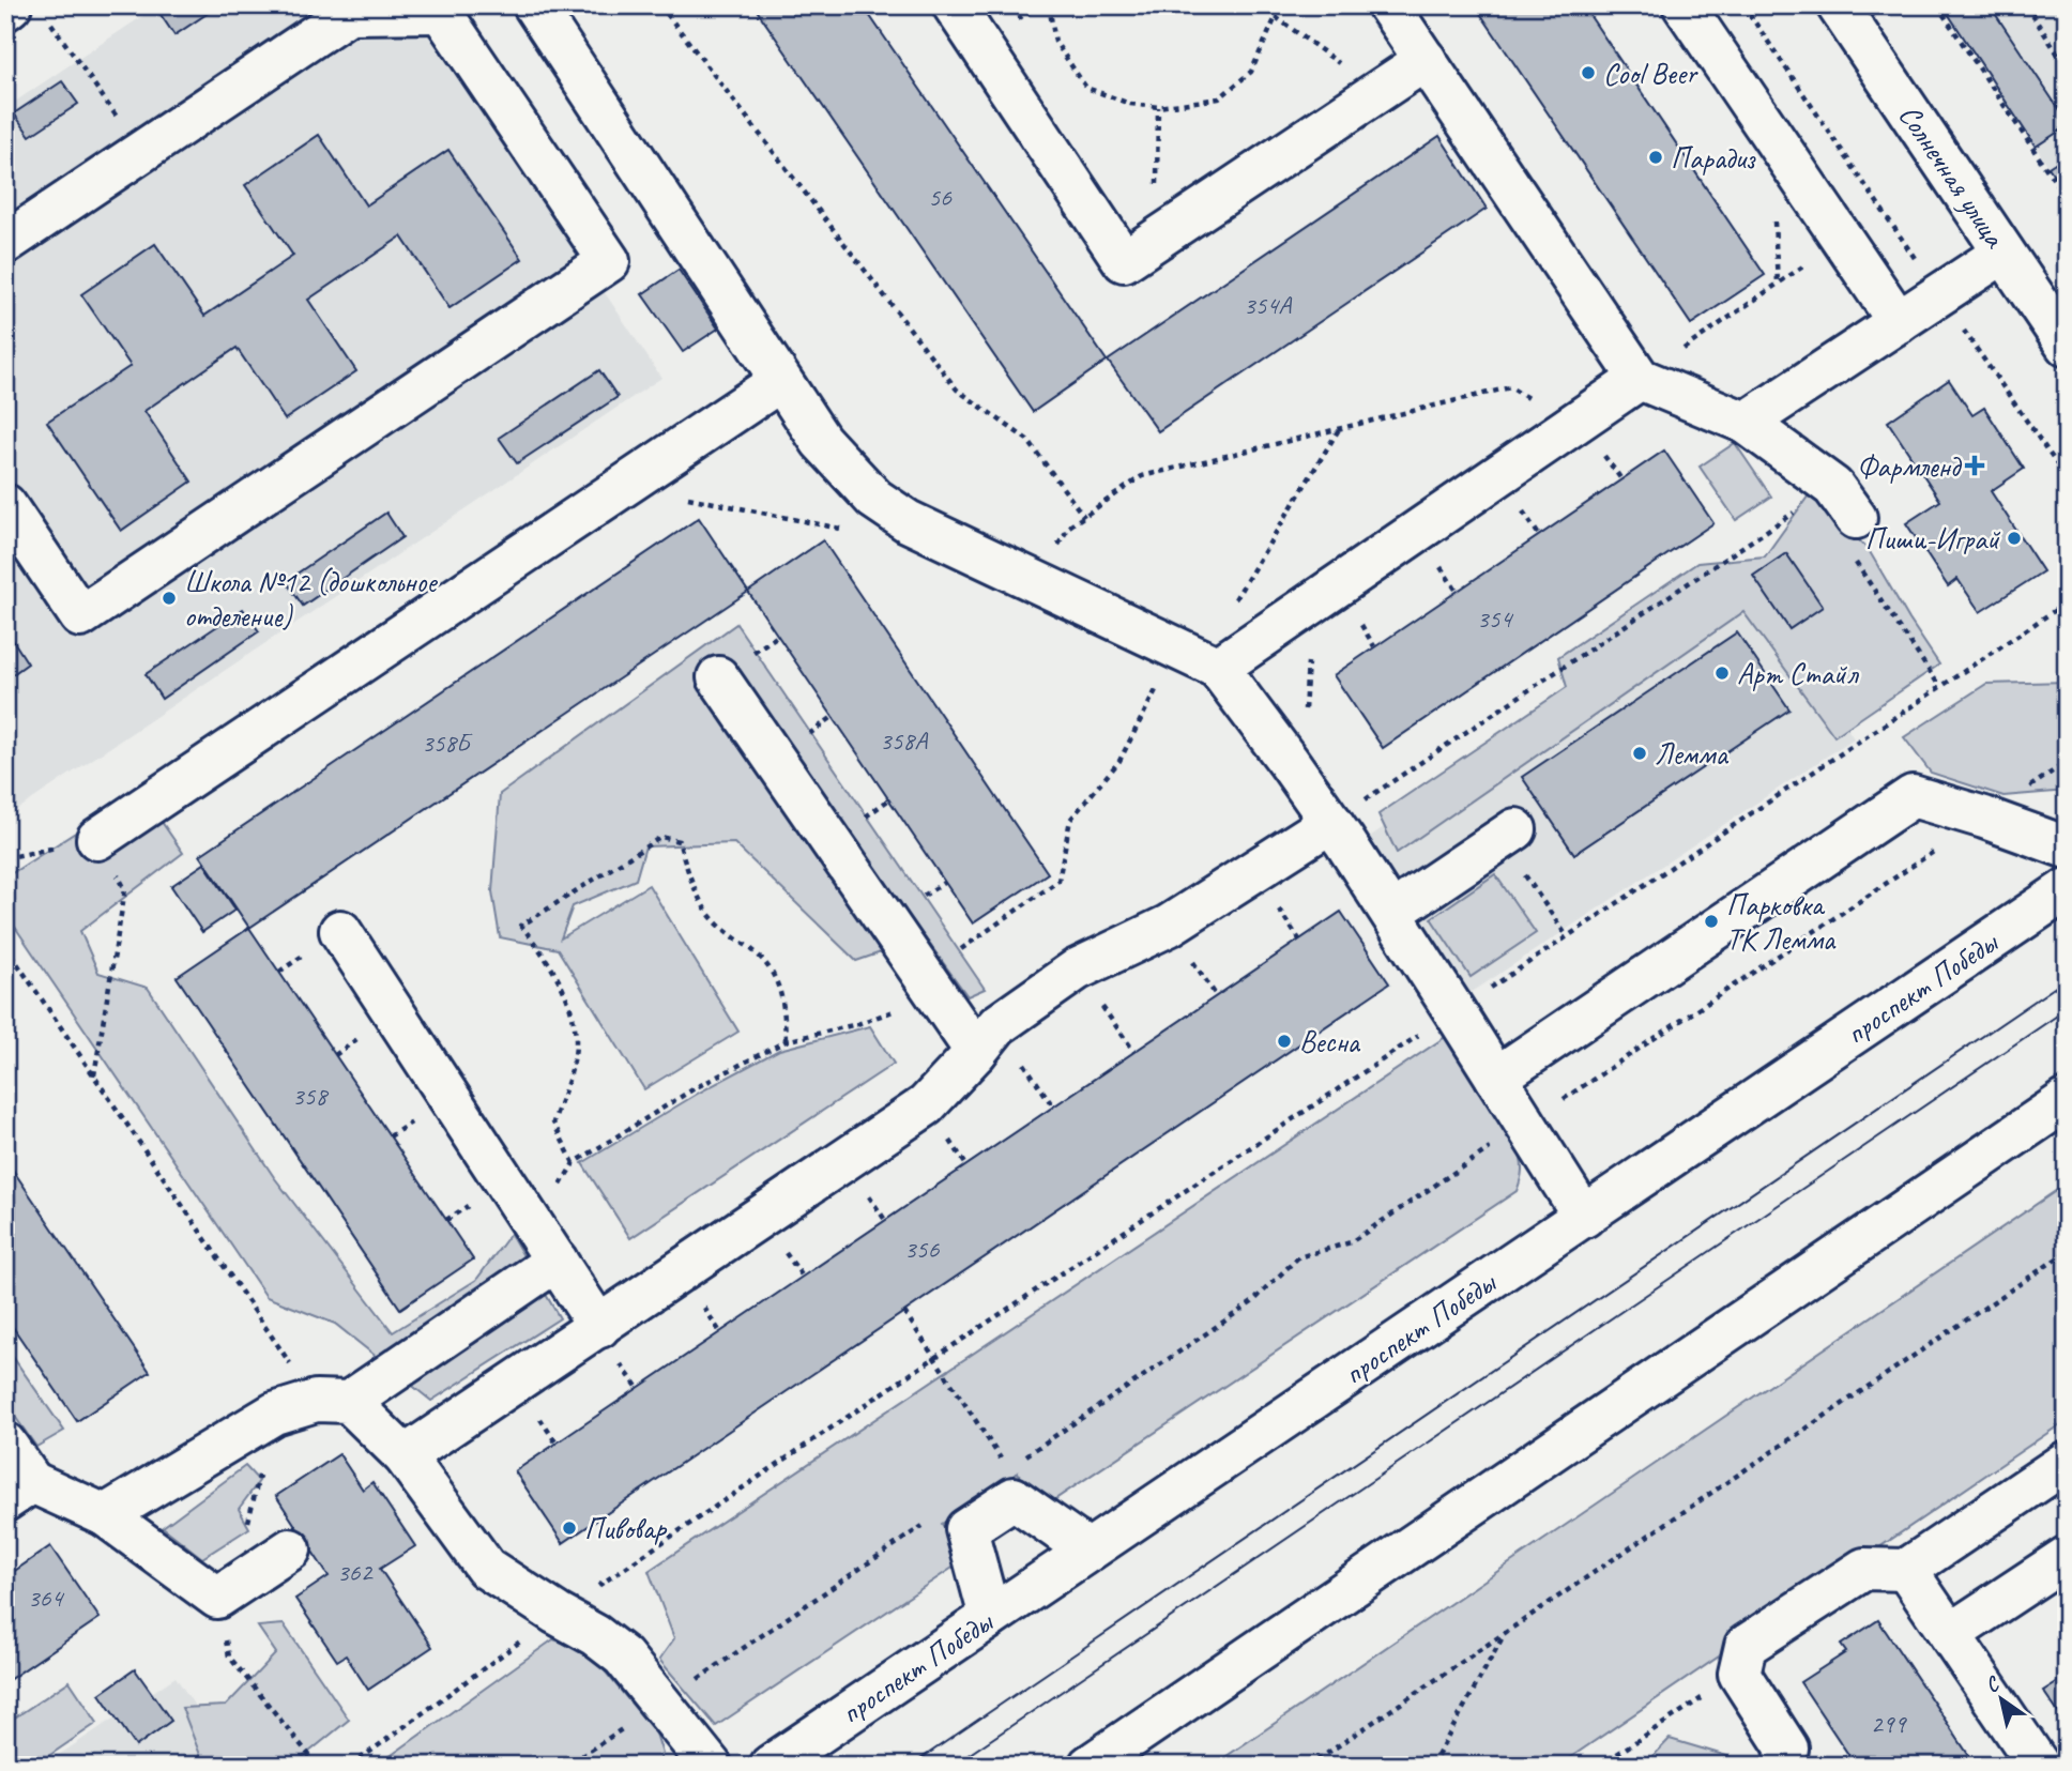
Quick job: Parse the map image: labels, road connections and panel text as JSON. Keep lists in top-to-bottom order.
{
  "streets": {
    "main road": ["Солнечная улица", "проспект Победы"]
  },
  "places": {
    "other": [
      "Cool Beer",
      "Парадиз",
      "Пиши-Играй",
      "Школа №12 (дошкольное отделение)",
      "Арт Стайл",
      "Лемма",
      "Парковка ТК Лемма",
      "Весна",
      "Пивовар"
    ],
    "health": ["Фармленд"]
  },
  "house_numbers": [
    "56",
    "354А",
    "354",
    "358А",
    "358Б",
    "358",
    "356",
    "362",
    "364",
    "299"
  ],
  "north": "top left"
}
